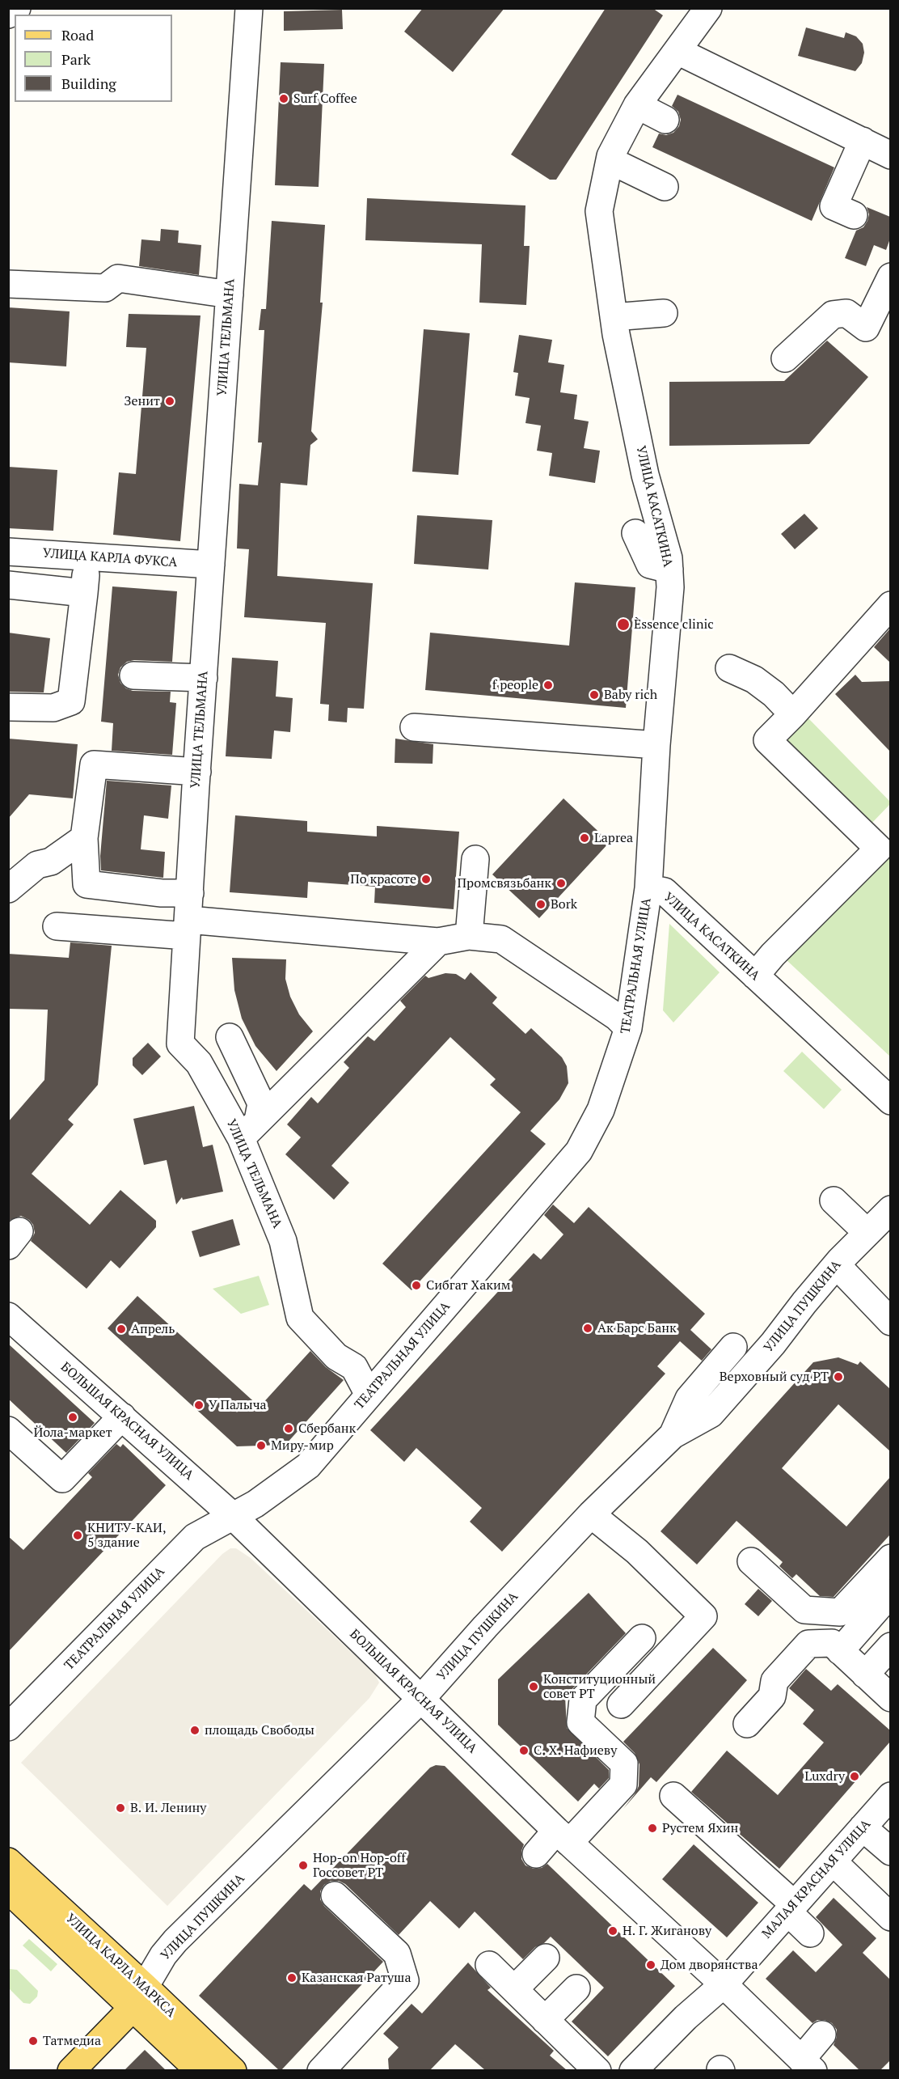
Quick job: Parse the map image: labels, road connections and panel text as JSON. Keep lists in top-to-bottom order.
{
  "streets": {
    "main road": ["УЛИЦА ПУШКИНА", "УЛИЦА КАРЛА МАРКСА"],
    "street": [
      "УЛИЦА ТЕЛЬМАНА",
      "УЛИЦА КАСАТКИНА",
      "УЛИЦА КАРЛА ФУКСА",
      "ТЕАТРАЛЬНАЯ УЛИЦА",
      "БОЛЬШАЯ КРАСНАЯ УЛИЦА",
      "МАЛАЯ КРАСНАЯ УЛИЦА"
    ]
  },
  "crossings": [
    ["УЛИЦА ТЕЛЬМАНА", "УЛИЦА КАРЛА ФУКСА"],
    ["УЛИЦА ТЕЛЬМАНА", "ТЕАТРАЛЬНАЯ УЛИЦА"],
    ["УЛИЦА КАСАТКИНА", "ТЕАТРАЛЬНАЯ УЛИЦА"],
    ["ТЕАТРАЛЬНАЯ УЛИЦА", "БОЛЬШАЯ КРАСНАЯ УЛИЦА"],
    ["УЛИЦА ПУШКИНА", "БОЛЬШАЯ КРАСНАЯ УЛИЦА"],
    ["УЛИЦА ПУШКИНА", "УЛИЦА КАРЛА МАРКСА"],
    ["БОЛЬШАЯ КРАСНАЯ УЛИЦА", "МАЛАЯ КРАСНАЯ УЛИЦА"]
  ],
  "places": [
    "Surf Coffee",
    "Зенит",
    "Èssence clinic",
    "f people",
    "Baby rich",
    "Laprea",
    "По красоте",
    "Промсвязьбанк",
    "Bork",
    "Сибгат Хаким",
    "Ак Барс Банк",
    "Апрель",
    "Верховный суд РТ",
    "У Палыча",
    "Йола-маркет",
    "Сбербанк",
    "Миру-мир",
    "КНИТУ-КАИ, 5 здание",
    "Конституционный совет РТ",
    "площадь Свободы",
    "С. Х. Нафиеву",
    "Luxdry",
    "В. И. Ленину",
    "Рустем Яхин",
    "Hop-on Hop-off Госсовет РТ",
    "Н. Г. Жиганову",
    "Дом дворянства",
    "Казанская Ратуша",
    "Татмедиа"
  ],
  "legend": ["Road", "Park", "Building"]
}
